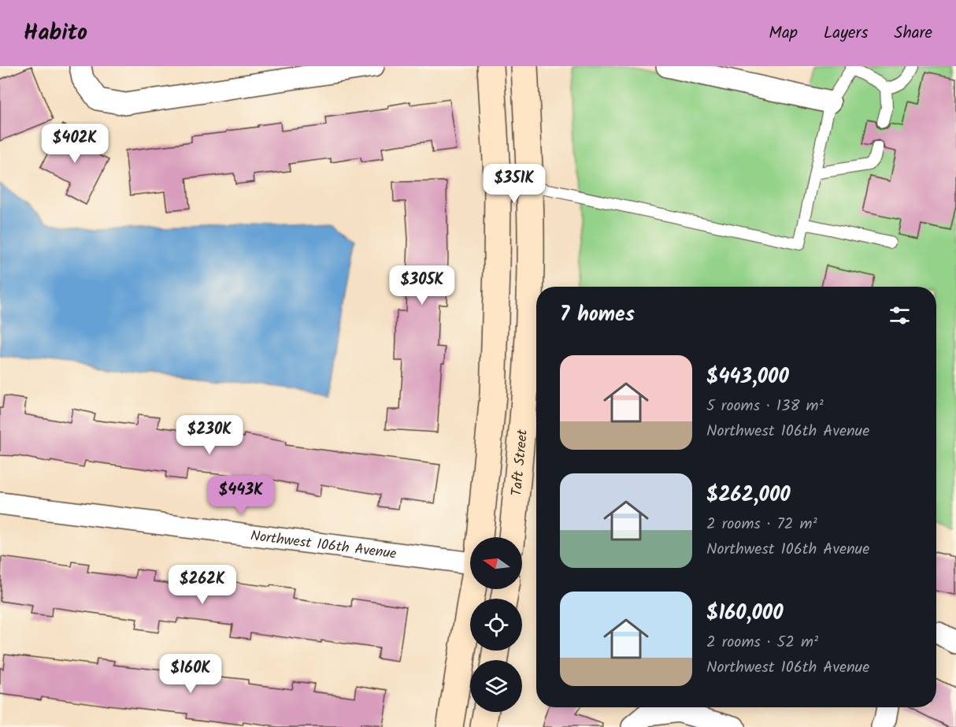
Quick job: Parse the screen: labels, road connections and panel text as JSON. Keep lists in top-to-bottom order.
{
  "streets": {
    "street": ["Taft Street", "Northwest 106th Avenue"]
  },
  "north": "left",
  "page": {
    "header": "Habito",
    "nav": ["Map", "Layers", "Share"],
    "price": [
      "$402K",
      "$351K",
      "$305K",
      "$230K",
      "$443K",
      "$262K",
      "$160K"
    ],
    "heading": "7 homes",
    "list": [
      {
        "name": "$443,000",
        "note": "5 rooms · 138 m² · Northwest 106th Avenue"
      },
      {
        "name": "$262,000",
        "note": "2 rooms · 72 m² · Northwest 106th Avenue"
      },
      {
        "name": "$160,000",
        "note": "2 rooms · 52 m² · Northwest 106th Avenue"
      }
    ]
  }
}
